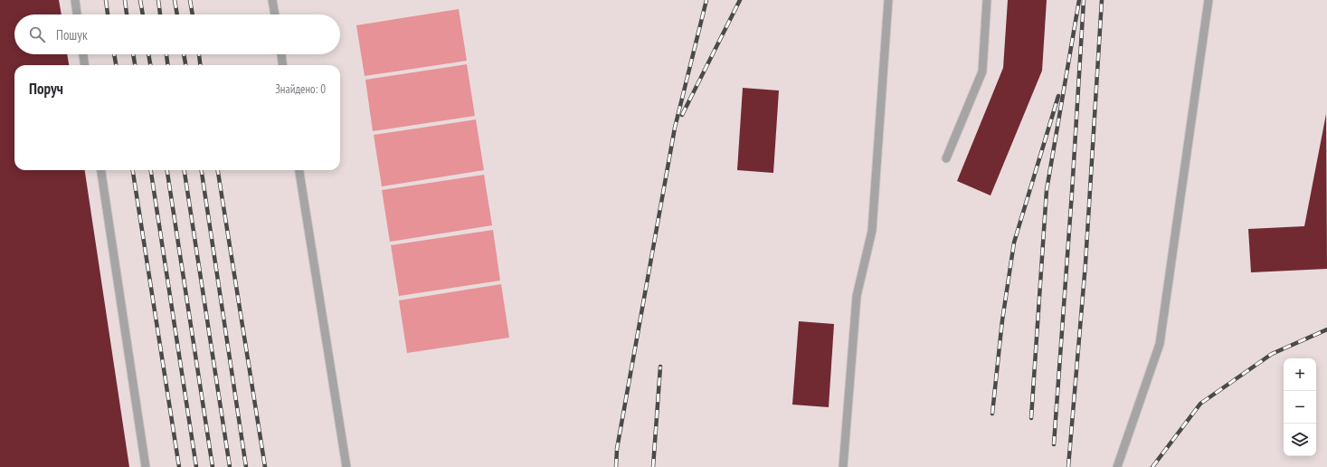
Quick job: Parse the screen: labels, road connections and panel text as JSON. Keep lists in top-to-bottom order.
{
  "page": {
    "search": "Пошук",
    "heading": ["Поруч", "Знайдено: 0"],
    "map_buttons": ["+", "−"]
  }
}
